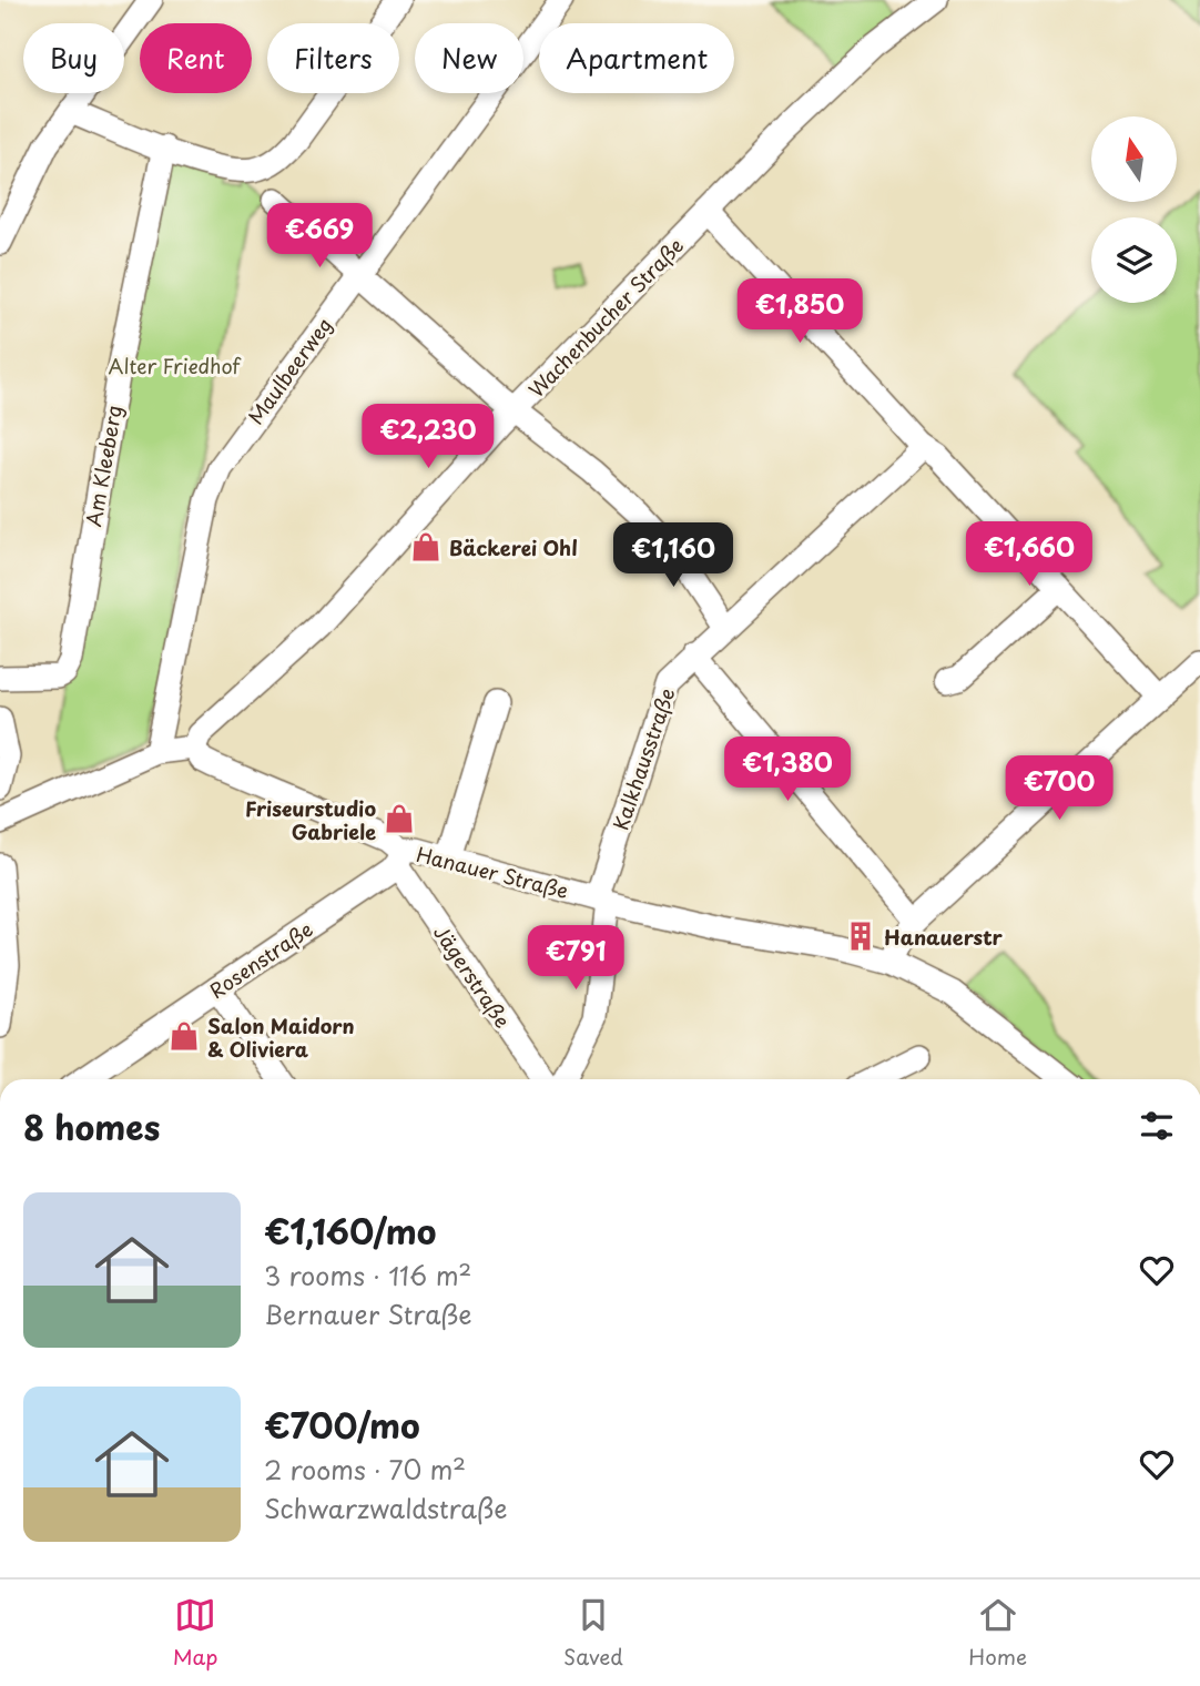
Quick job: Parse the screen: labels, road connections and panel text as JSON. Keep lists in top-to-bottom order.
{
  "streets": {
    "street": [
      "Wachenbucher Straße",
      "Maulbeerweg",
      "Am Kleeberg",
      "Kalkhausstraße",
      "Hanauer Straße",
      "Rosenstraße",
      "Jägerstraße"
    ]
  },
  "crossings": [
    ["Wachenbucher Straße", "Hanauer Straße"],
    ["Kalkhausstraße", "Hanauer Straße"],
    ["Hanauer Straße", "Rosenstraße"],
    ["Hanauer Straße", "Jägerstraße"],
    ["Rosenstraße", "Jägerstraße"]
  ],
  "parks": ["Alter Friedhof"],
  "places": {
    "shop": ["Bäckerei Ohl", "Friseurstudio Gabriele", "Salon Maidorn & Oliviera"],
    "building": ["Hanauerstr"]
  },
  "north": "top",
  "page": {
    "chip": [
      "Buy",
      "Rent",
      "Filters",
      "New",
      "Apartment"
    ],
    "price": [
      "€669",
      "€1,850",
      "€2,230",
      "€1,660",
      "€1,160",
      "€1,380",
      "€700",
      "€791"
    ],
    "heading": "8 homes",
    "list": [
      {
        "name": "€1,160/mo",
        "note": "3 rooms · 116 m² · Bernauer Straße"
      },
      {
        "name": "€700/mo",
        "note": "2 rooms · 70 m² · Schwarzwaldstraße"
      }
    ],
    "tabs": ["Map", "Saved", "Home"]
  }
}
